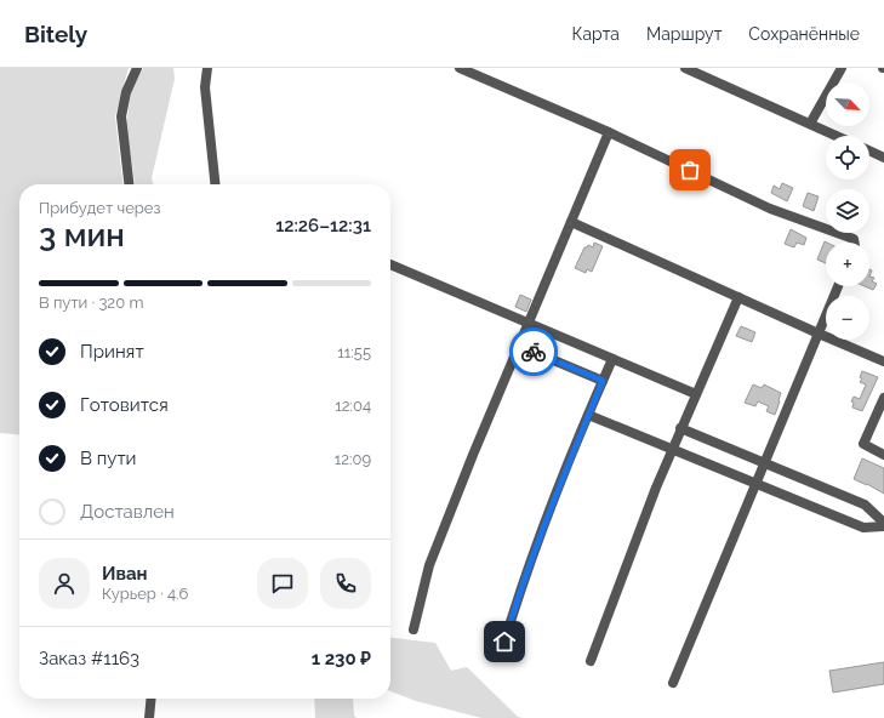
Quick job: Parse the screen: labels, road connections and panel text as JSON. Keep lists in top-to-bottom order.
{
  "north": "bottom right",
  "page": {
    "header": "Bitely",
    "nav": ["Карта", "Маршрут", "Сохранённые"],
    "map_buttons": ["+", "−"],
    "heading": ["3 мин", "Прибудет через", "12:26–12:31"],
    "panel": [
      "Иван",
      "Курьер · 4.6",
      "Заказ #1163",
      "1 230 ₽"
    ],
    "bar": "В пути · 320 m",
    "list": [
      ["Принят", "11:55"],
      ["Готовится", "12:04"],
      ["В пути", "12:09"],
      "Доставлен"
    ]
  }
}
